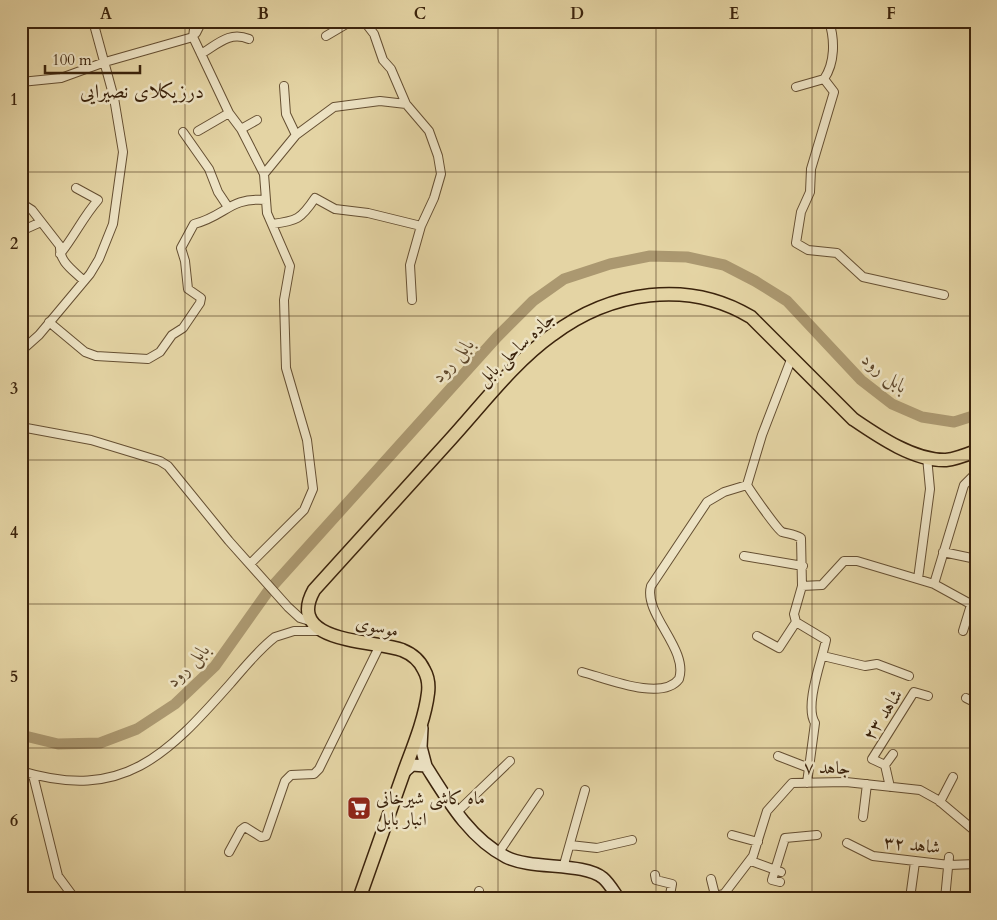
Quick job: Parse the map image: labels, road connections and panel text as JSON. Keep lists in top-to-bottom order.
{
  "streets": {
    "main road": ["جاده ساحلی بابل", "موسوی"],
    "street": ["شاهد ۲۳", "جاهد ۷", "شاهد ۳۲"]
  },
  "crossings": [
    ["جاده ساحلی بابل", "موسوی"],
    ["شاهد ۲۳", "جاهد ۷"]
  ],
  "districts": ["درزیکلای نصیرایی"],
  "water": ["بابل رود"],
  "places": {
    "supermarket": ["ماه کاشی شیرخانی انبار بابل"]
  },
  "scale_bar": "100 m",
  "grid": {
    "columns": [
      "A",
      "B",
      "C",
      "D",
      "E",
      "F"
    ],
    "rows": [
      "1",
      "2",
      "3",
      "4",
      "5",
      "6"
    ]
  }
}
